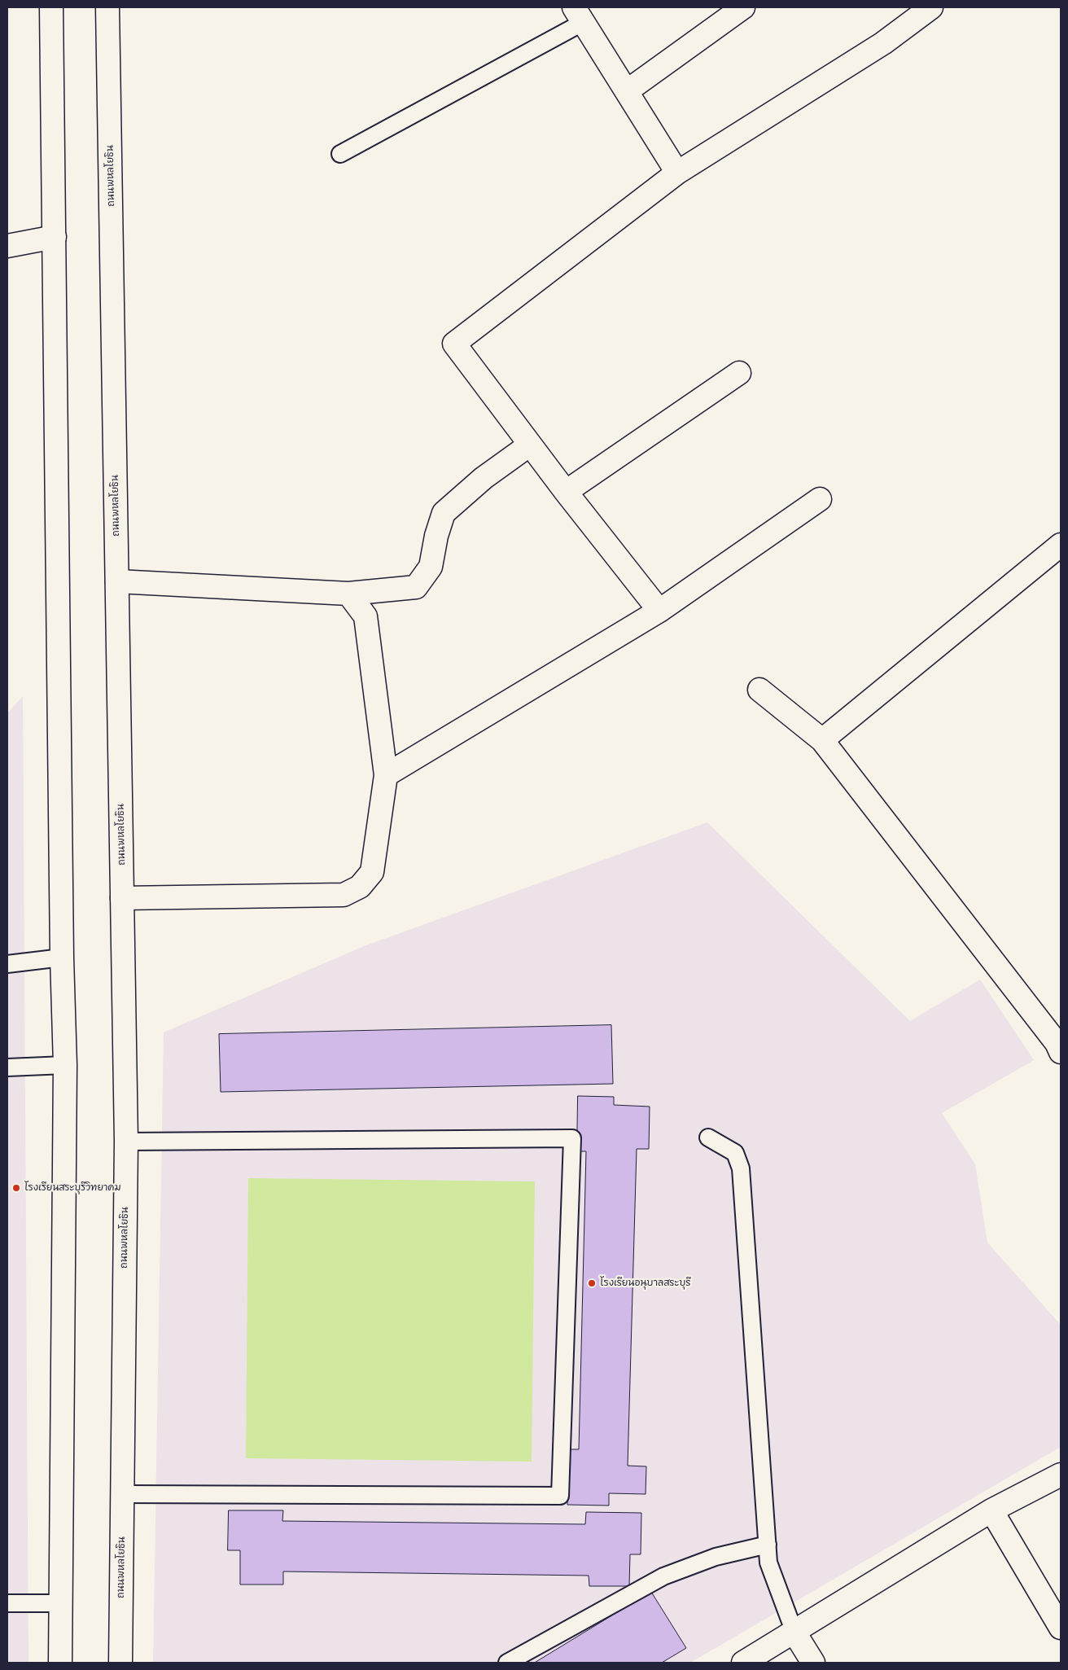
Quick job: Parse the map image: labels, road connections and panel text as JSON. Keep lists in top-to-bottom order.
{
  "streets": {
    "street": ["ถนนพหลโยธิน"]
  },
  "places": ["โรงเรียนสระบุรีวิทยาคม", "โรงเรียนอนุบาลสระบุรี"]
}
